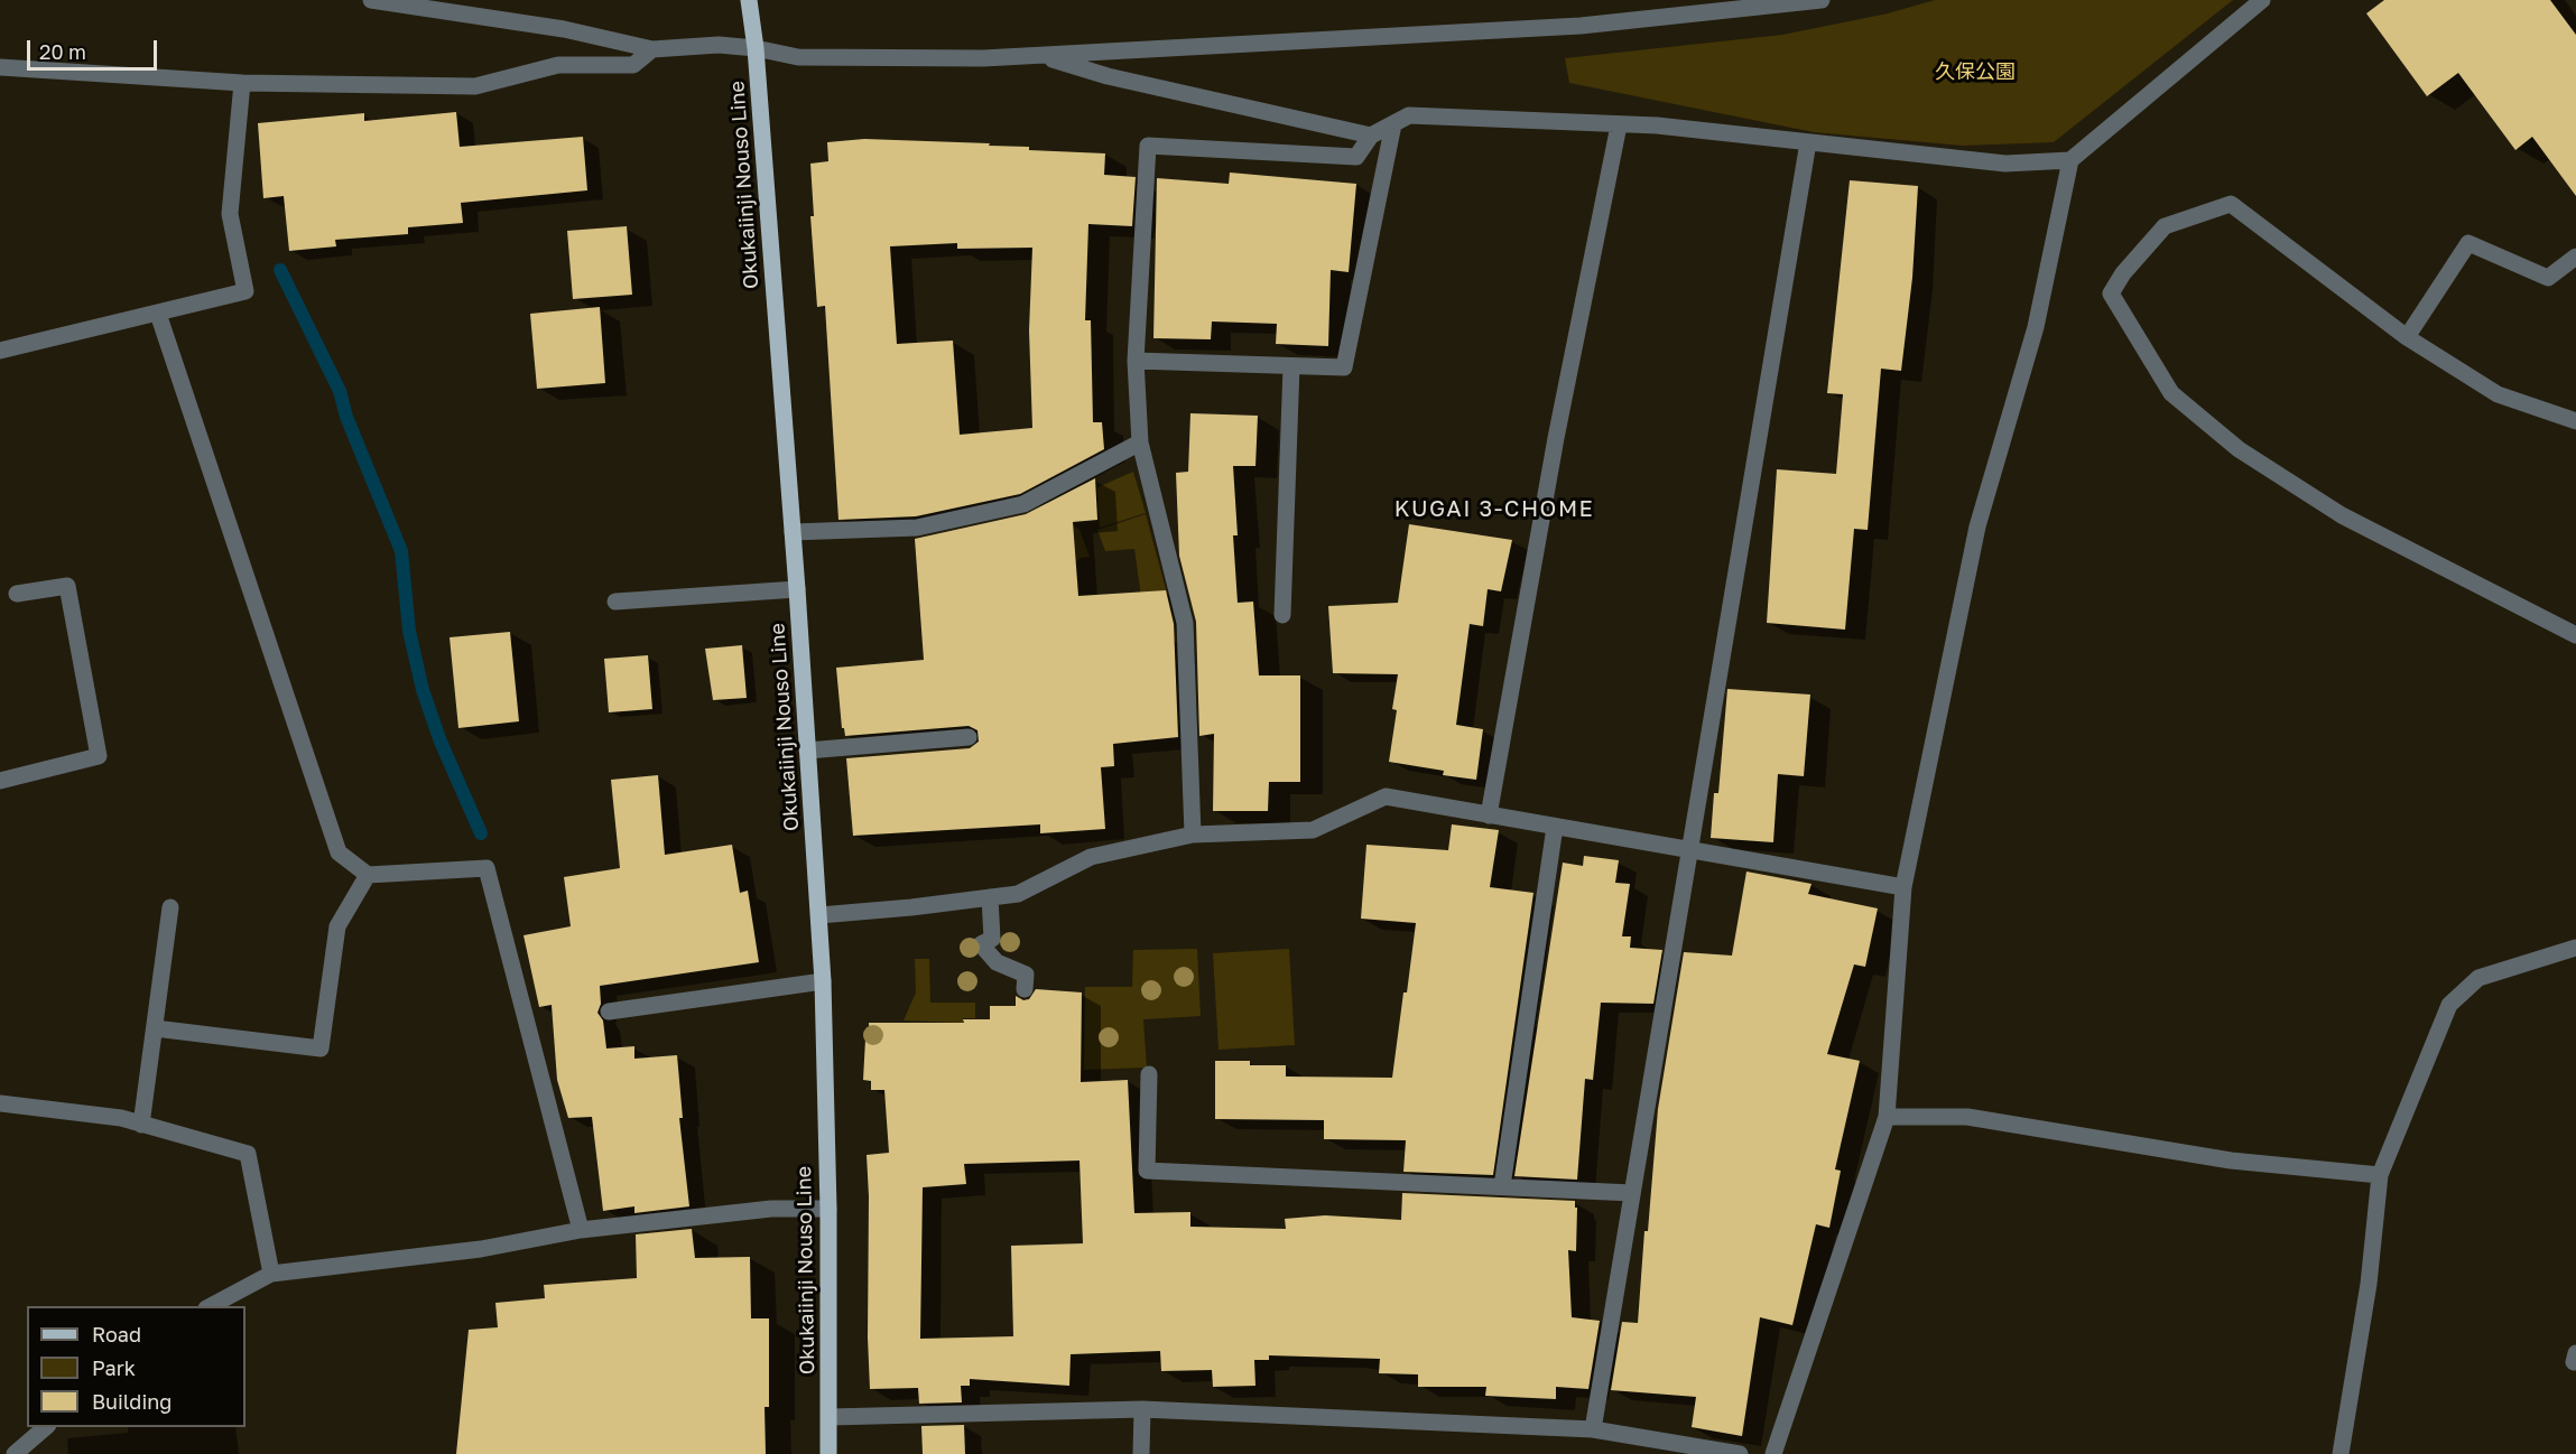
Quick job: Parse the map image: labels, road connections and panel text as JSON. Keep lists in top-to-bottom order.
{
  "streets": {
    "main road": ["Okukaiinji Nouso Line"]
  },
  "districts": ["KUGAI 3-CHOME"],
  "parks": ["久保公園"],
  "legend": ["Road", "Park", "Building"],
  "scale_bar": "20 m"
}
